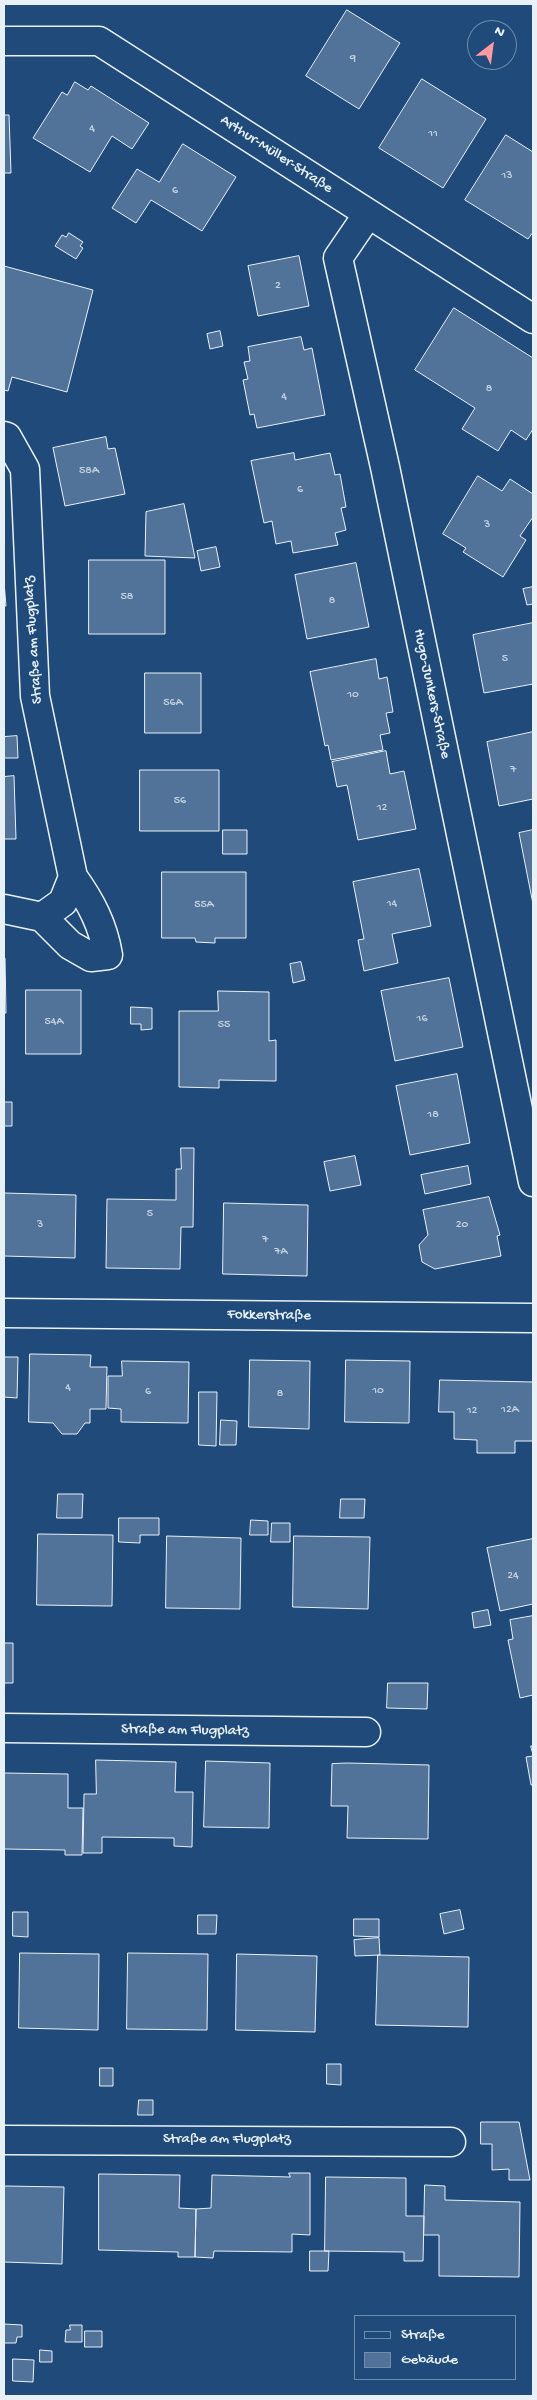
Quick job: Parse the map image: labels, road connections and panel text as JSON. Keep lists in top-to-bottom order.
{
  "streets": {
    "street": [
      "Arthur-Müller-Straße",
      "Straße am Flugplatz",
      "Hugo-Junkers-Straße",
      "Fokkerstraße"
    ]
  },
  "crossings": [
    ["Arthur-Müller-Straße", "Hugo-Junkers-Straße"]
  ],
  "house_numbers": [
    "9",
    "4",
    "11",
    "13",
    "6",
    "2",
    "8",
    "4",
    "58A",
    "6",
    "3",
    "58",
    "8",
    "5",
    "10",
    "56A",
    "7",
    "56",
    "12",
    "14",
    "55A",
    "16",
    "54A",
    "55",
    "18",
    "5",
    "3",
    "20",
    "7",
    "7A",
    "4",
    "10",
    "6",
    "8",
    "12A",
    "12",
    "24"
  ],
  "legend": ["Straße", "Gebäude"],
  "north": "top right"
}
